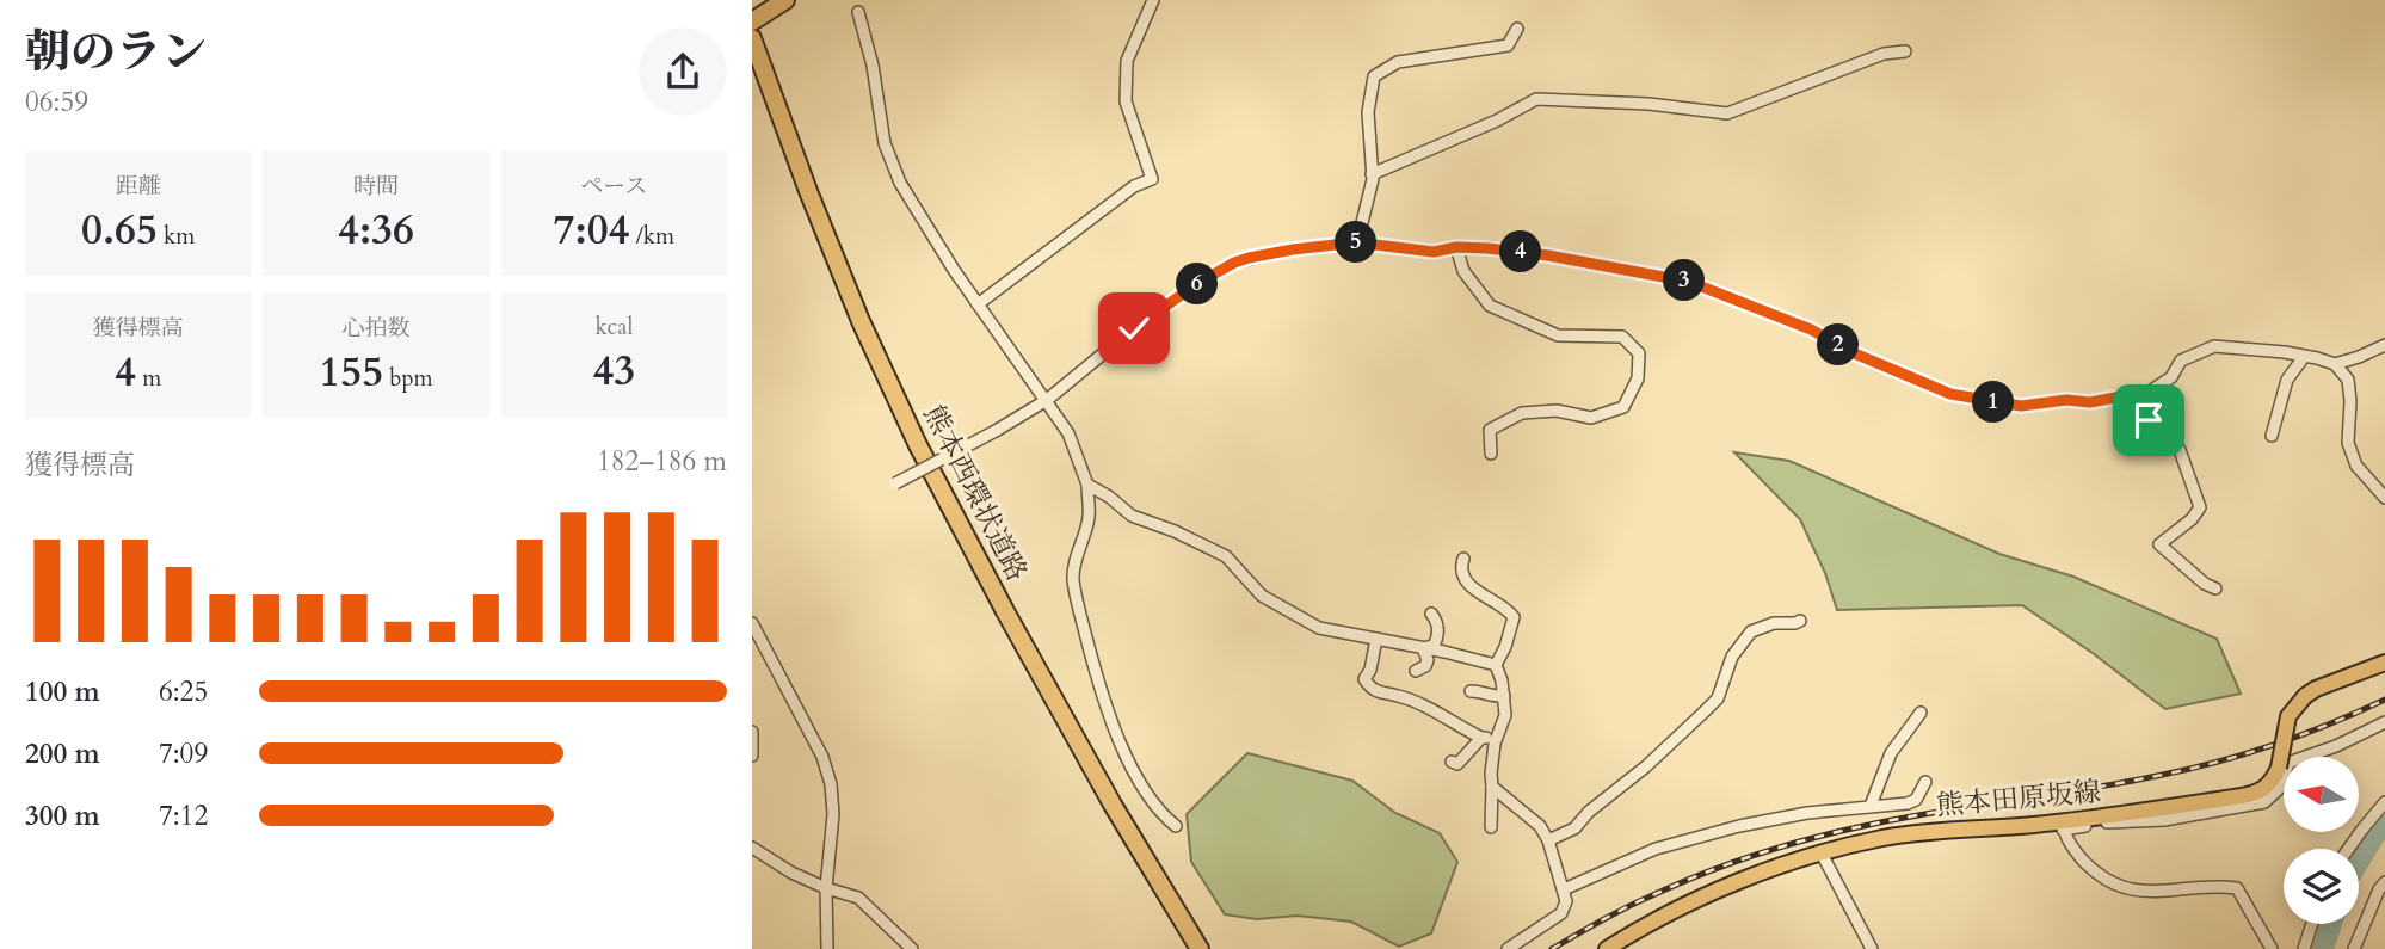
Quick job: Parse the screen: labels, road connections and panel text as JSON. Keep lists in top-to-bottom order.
{
  "streets": {
    "highway": ["熊本西環状道路"],
    "main road": ["熊本田原坂線"]
  },
  "north": "left",
  "page": {
    "heading": ["朝のラン", "06:59"],
    "stats": [
      ["距離", "0.65 km"],
      ["時間", "4:36"],
      ["ペース", "7:04 /km"],
      ["獲得標高", "4 m"],
      ["心拍数", "155 bpm"],
      ["kcal", "43"]
    ],
    "pins": [
      "5",
      "4",
      "3",
      "6",
      "2",
      "1"
    ],
    "chart": ["獲得標高", "182–186 m"],
    "list": [
      {
        "name": "100 m",
        "note": "6:25"
      },
      {
        "name": "200 m",
        "note": "7:09"
      },
      {
        "name": "300 m",
        "note": "7:12"
      }
    ]
  }
}
